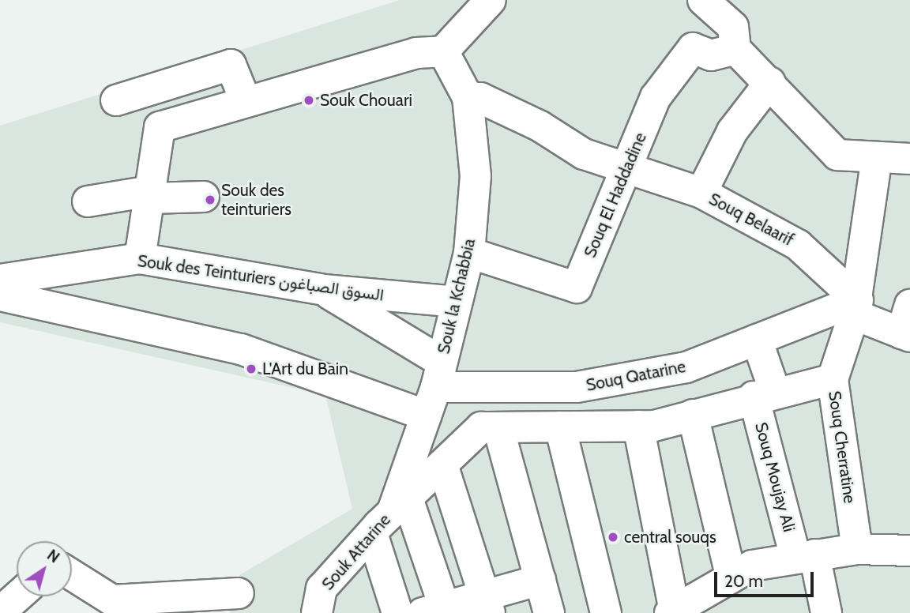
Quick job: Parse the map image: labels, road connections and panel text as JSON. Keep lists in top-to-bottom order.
{
  "streets": {
    "street": [
      "Souq El Haddadine",
      "Souq Belaarif",
      "Souk des Teinturiers السوق الصباغون",
      "Souk la Kchabbia",
      "Souq Qatarine",
      "Souq Cherratine",
      "Souq Moujay Ali",
      "Souk Attarine"
    ]
  },
  "crossings": [
    ["Souq El Haddadine", "Souq Belaarif"],
    ["Souq El Haddadine", "Souk la Kchabbia"],
    ["Souq Belaarif", "Souk la Kchabbia"],
    ["Souq Belaarif", "Souq Qatarine"],
    ["Souq Belaarif", "Souq Cherratine"],
    ["Souk des Teinturiers السوق الصباغون", "Souk la Kchabbia"],
    ["Souk la Kchabbia", "Souq Qatarine"],
    ["Souk la Kchabbia", "Souk Attarine"],
    ["Souq Qatarine", "Souq Cherratine"],
    ["Souq Qatarine", "Souq Moujay Ali"]
  ],
  "places": [
    "Souk Chouari",
    "Souk des teinturiers",
    "L'Art du Bain",
    "central souqs"
  ],
  "scale_bar": "20 m",
  "north": "top right"
}
